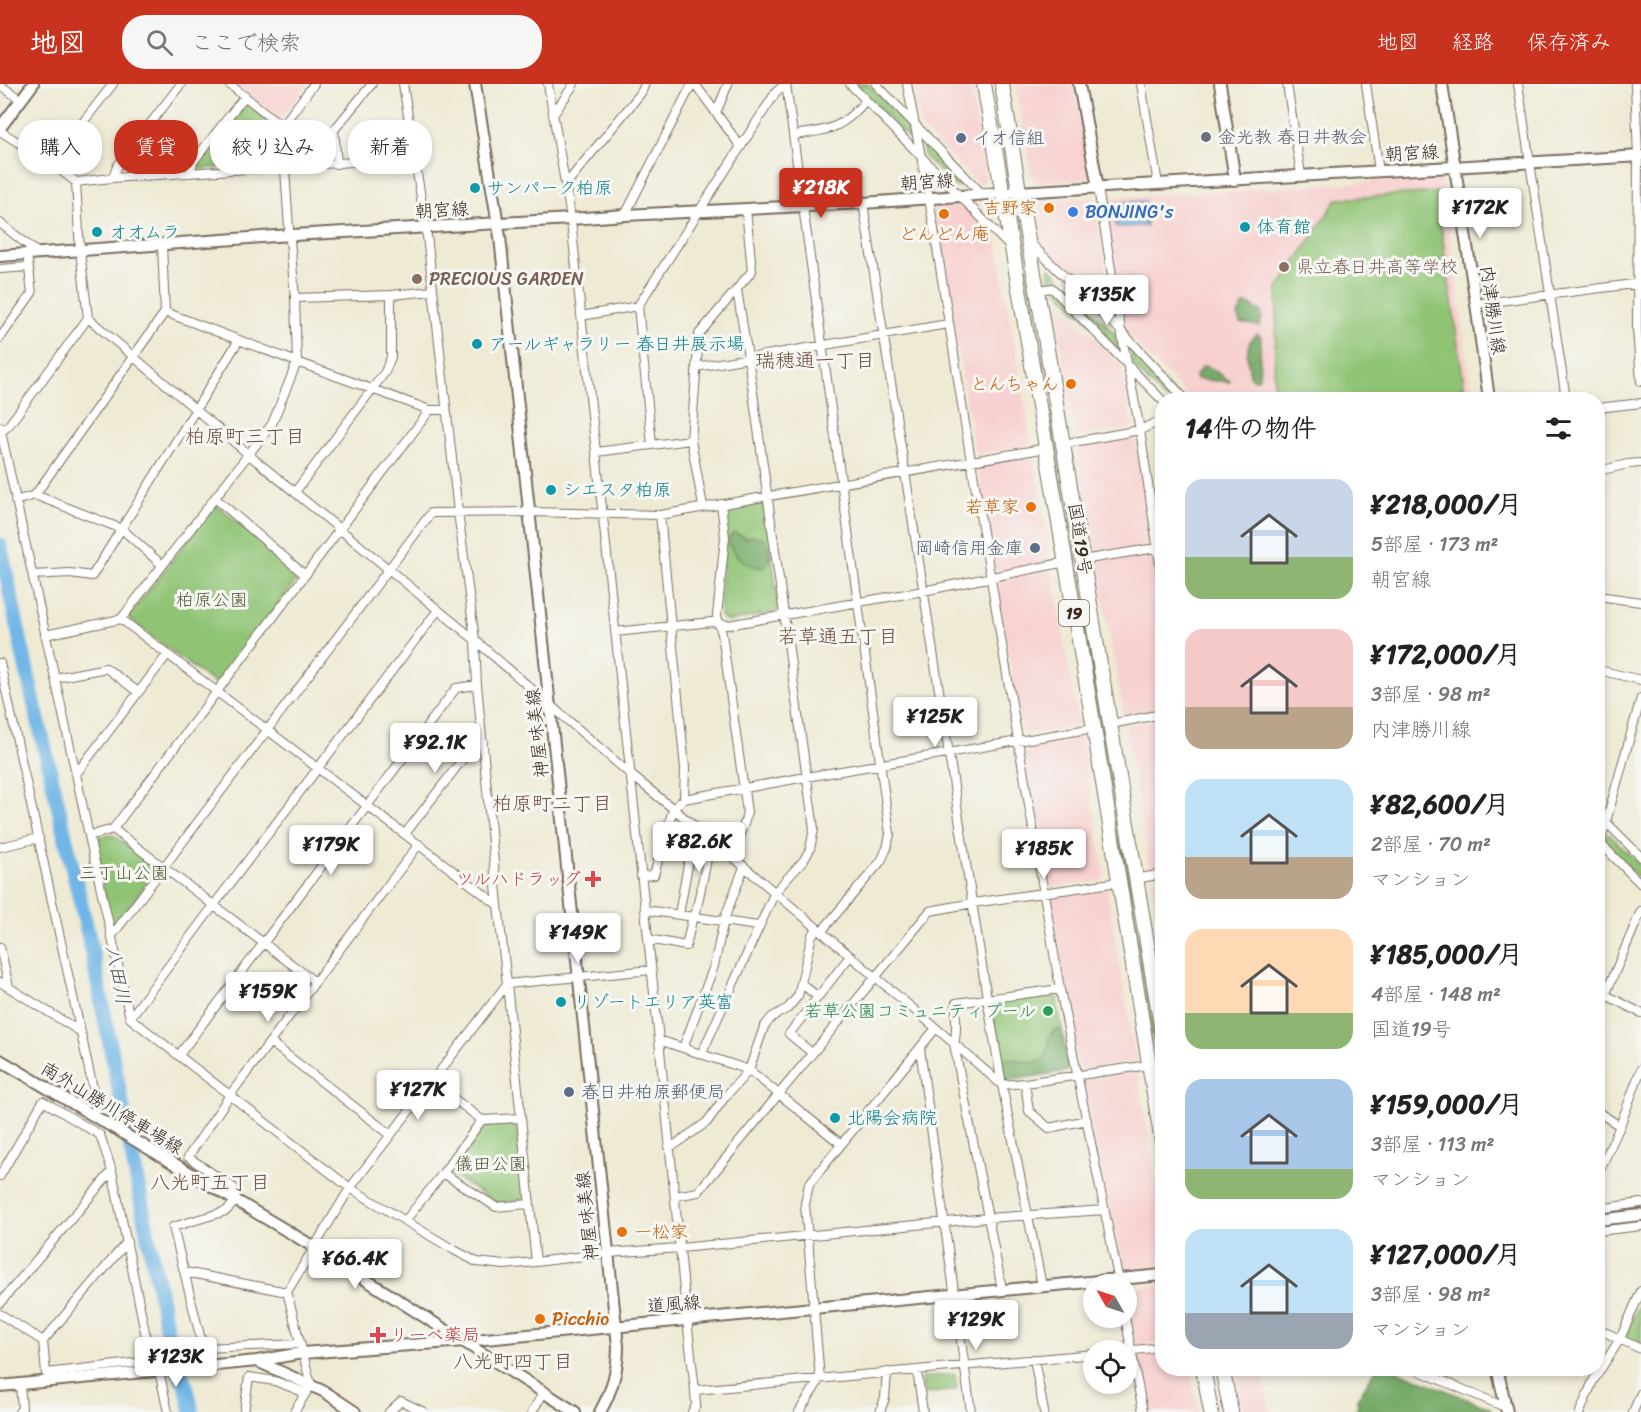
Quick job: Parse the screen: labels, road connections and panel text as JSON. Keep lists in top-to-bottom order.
{
  "streets": {
    "highway": ["国道19号", "19"],
    "street": [
      "朝宮線",
      "内津勝川線",
      "神屋味美線",
      "南外山勝川停車場線",
      "道風線"
    ]
  },
  "crossings": [
    ["朝宮線", "内津勝川線"],
    ["朝宮線", "国道19号"],
    ["朝宮線", "神屋味美線"],
    ["神屋味美線", "道風線"],
    ["南外山勝川停車場線", "道風線"]
  ],
  "districts": [
    "瑞穂通一丁目",
    "柏原町三丁目",
    "若草通五丁目",
    "柏原町二丁目",
    "八光町五丁目",
    "八光町四丁目"
  ],
  "water": ["八田川"],
  "parks": ["柏原公園", "三丁山公園", "儀田公園"],
  "places": {
    "other": [
      "金光教 春日井教会",
      "イオ信組",
      "サンパーク柏原",
      "吉野家",
      "BONJING's",
      "どんどん庵",
      "体育館",
      "オオムラ",
      "県立春日井高等学校",
      "PRECIOUS GARDEN",
      "アールギャラリー 春日井展示場",
      "とんちゃん",
      "シエスタ柏原",
      "若草家",
      "岡崎信用金庫",
      "リゾートエリア英富",
      "若草公園コミュニティプール",
      "春日井柏原郵便局",
      "北陽会病院",
      "一松家",
      "Picchio"
    ],
    "health": ["ツルハドラッグ", "リーベ薬局"]
  },
  "north": "top left",
  "page": {
    "header": "地図",
    "search": "ここで検索",
    "nav": ["地図", "経路", "保存済み"],
    "chip": [
      "購入",
      "賃貸",
      "絞り込み",
      "新着"
    ],
    "price": [
      "¥218K",
      "¥172K",
      "¥135K",
      "¥125K",
      "¥92.1K",
      "¥82.6K",
      "¥179K",
      "¥185K",
      "¥149K",
      "¥159K",
      "¥127K",
      "¥66.4K",
      "¥129K",
      "¥123K"
    ],
    "heading": "14件の物件",
    "list": [
      {
        "name": "¥218,000/月",
        "note": "5部屋 · 173 m² · 朝宮線"
      },
      {
        "name": "¥172,000/月",
        "note": "3部屋 · 98 m² · 内津勝川線"
      },
      {
        "name": "¥82,600/月",
        "note": "2部屋 · 70 m² · マンション"
      },
      {
        "name": "¥185,000/月",
        "note": "4部屋 · 148 m² · 国道19号"
      },
      {
        "name": "¥159,000/月",
        "note": "3部屋 · 113 m² · マンション"
      },
      {
        "name": "¥127,000/月",
        "note": "3部屋 · 98 m² · マンション"
      }
    ]
  }
}
